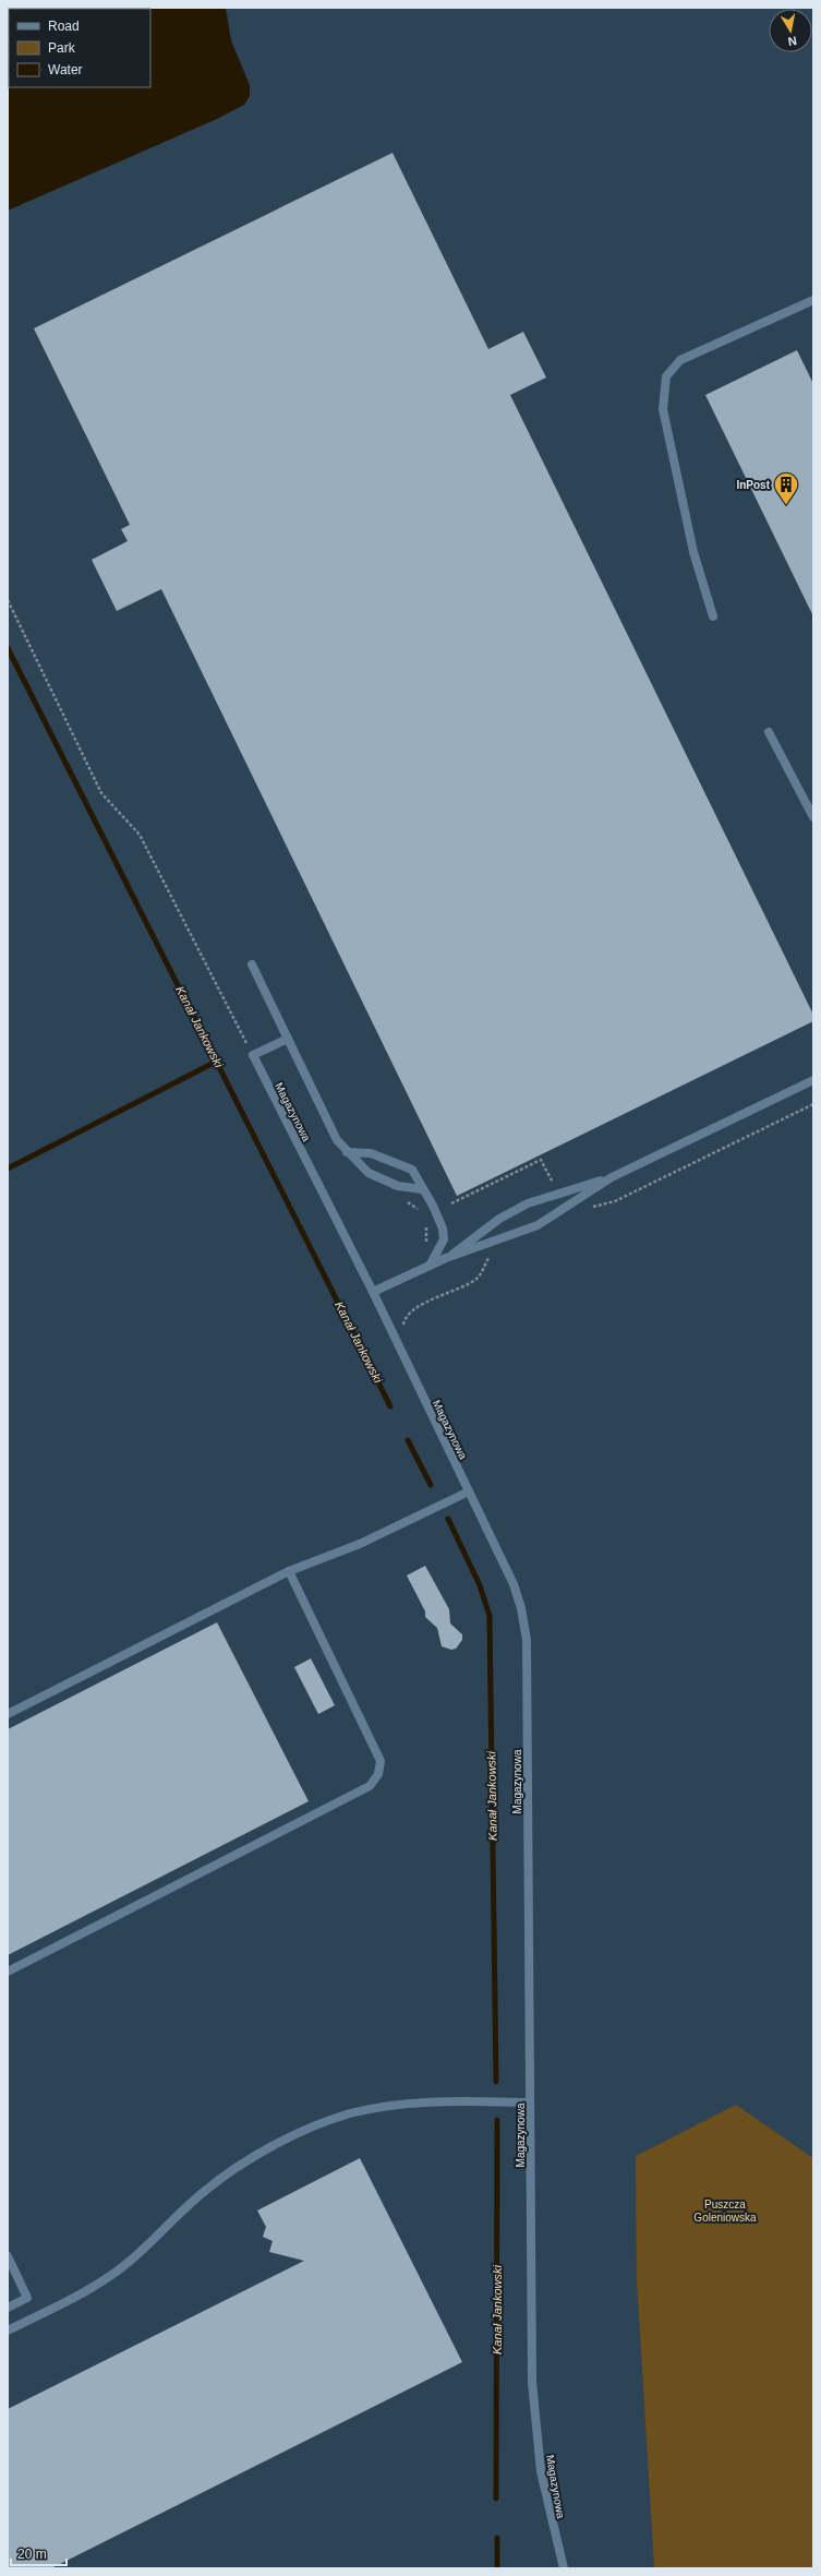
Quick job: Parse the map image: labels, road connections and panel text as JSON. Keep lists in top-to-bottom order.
{
  "streets": {
    "street": ["Magazynowa"]
  },
  "water": ["Kanał Jankowski"],
  "parks": ["Puszcza Goleniowska"],
  "places": {
    "building": ["InPost"]
  },
  "legend": ["Road", "Park", "Water"],
  "scale_bar": "20 m",
  "north": "bottom"
}
